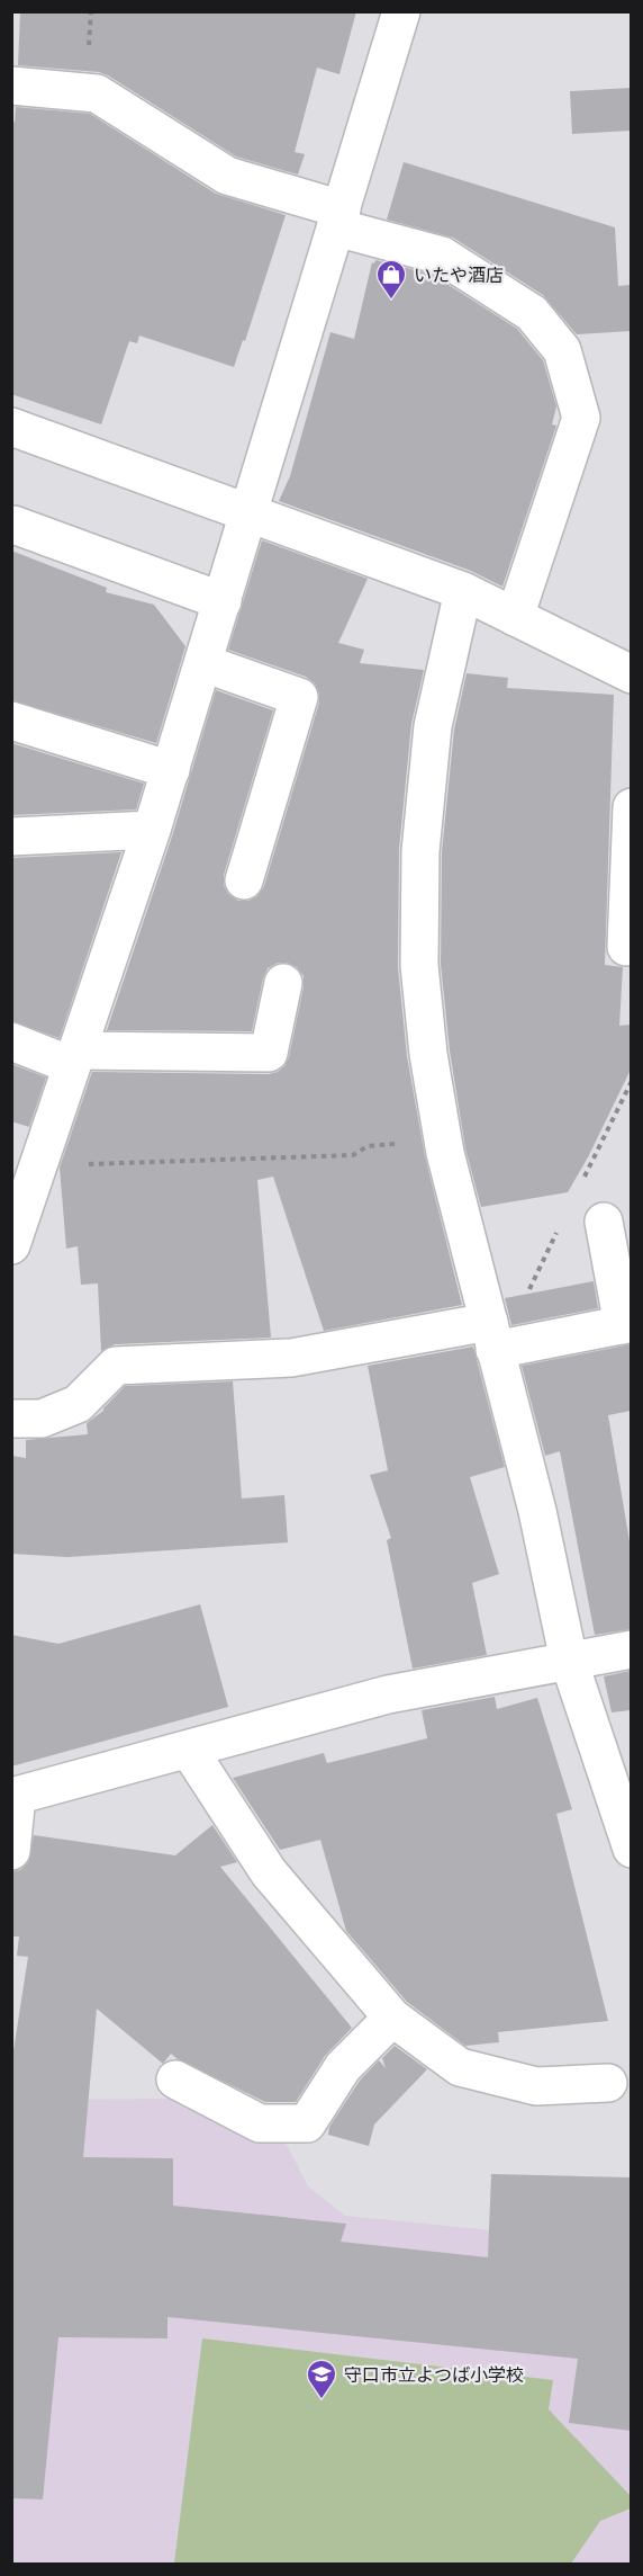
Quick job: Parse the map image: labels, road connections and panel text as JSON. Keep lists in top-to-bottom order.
{
  "places": {
    "shop": ["いたや酒店"],
    "school or university": ["守口市立よつば小学校"]
  }
}
